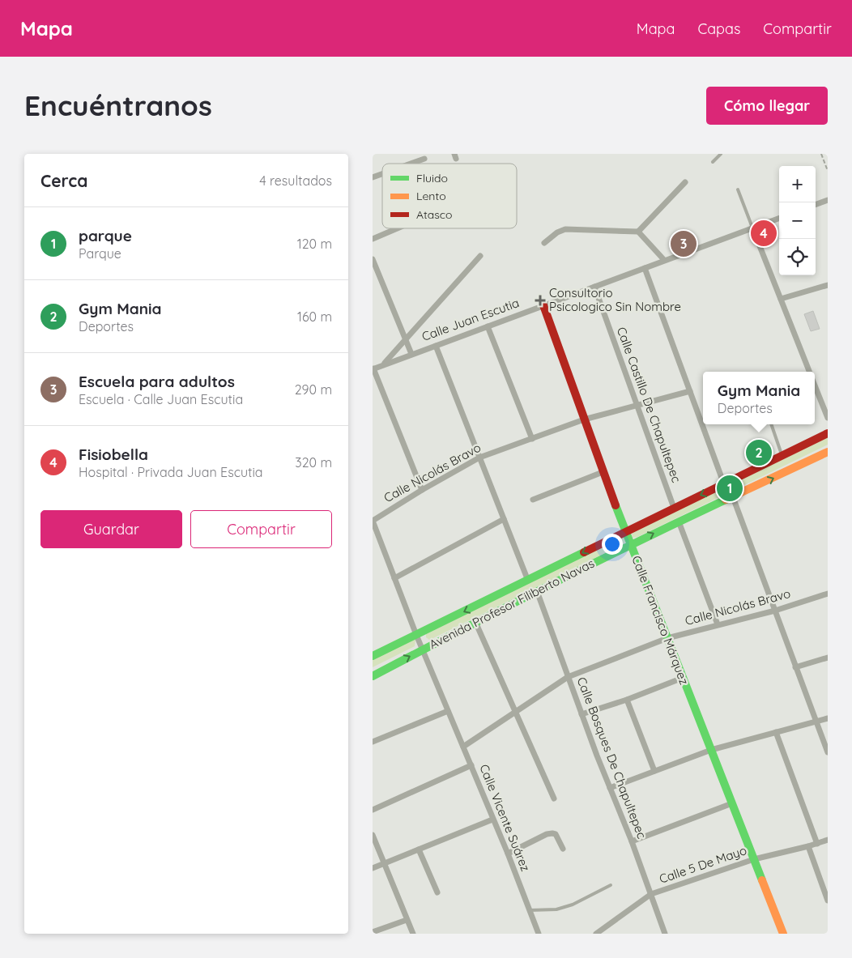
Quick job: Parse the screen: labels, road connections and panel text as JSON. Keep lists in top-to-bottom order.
{
  "streets": {
    "main road": ["Avenida Profesor Filiberto Navas", "Calle Francisco Márquez"],
    "street": [
      "Calle Juan Escutia",
      "Calle Castillo De Chapultepec",
      "Calle Nicolás Bravo",
      "Calle Bosques De Chapultepec",
      "Calle Vicente Suárez",
      "Calle 5 De Mayo"
    ]
  },
  "crossings": [
    ["Calle Juan Escutia", "Calle Castillo De Chapultepec"],
    ["Calle Juan Escutia", "Calle Francisco Márquez"],
    ["Calle Castillo De Chapultepec", "Calle Nicolás Bravo"],
    ["Calle Castillo De Chapultepec", "Avenida Profesor Filiberto Navas"],
    ["Calle Nicolás Bravo", "Calle Francisco Márquez"],
    ["Calle Nicolás Bravo", "Calle Bosques De Chapultepec"],
    ["Calle Nicolás Bravo", "Calle Vicente Suárez"],
    ["Avenida Profesor Filiberto Navas", "Calle Francisco Márquez"],
    ["Avenida Profesor Filiberto Navas", "Calle Bosques De Chapultepec"],
    ["Avenida Profesor Filiberto Navas", "Calle Vicente Suárez"],
    ["Calle Francisco Márquez", "Calle 5 De Mayo"],
    ["Calle Bosques De Chapultepec", "Calle 5 De Mayo"]
  ],
  "places": {
    "health": ["Consultorio Psicologico Sin Nombre"]
  },
  "legend": ["Fluido", "Lento", "Atasco"],
  "page": {
    "header": "Mapa",
    "nav": ["Mapa", "Capas", "Compartir"],
    "buttons": [
      "Cómo llegar",
      ["Guardar", "Compartir"]
    ],
    "title": "Encuéntranos",
    "heading": ["Cerca", "4 resultados"],
    "map_buttons": ["+", "−"],
    "list": [
      {
        "mark": "1",
        "name": "parque",
        "note": "Parque",
        "value": "120 m"
      },
      {
        "mark": "2",
        "name": "Gym Mania",
        "note": "Deportes",
        "value": "160 m"
      },
      {
        "mark": "3",
        "name": "Escuela para adultos",
        "note": "Escuela · Calle Juan Escutia",
        "value": "290 m"
      },
      {
        "mark": "4",
        "name": "Fisiobella",
        "note": "Hospital · Privada Juan Escutia",
        "value": "320 m"
      }
    ],
    "pins": [
      "4",
      "3",
      "2",
      "1"
    ],
    "popup": ["Gym Mania", "Deportes"]
  }
}
